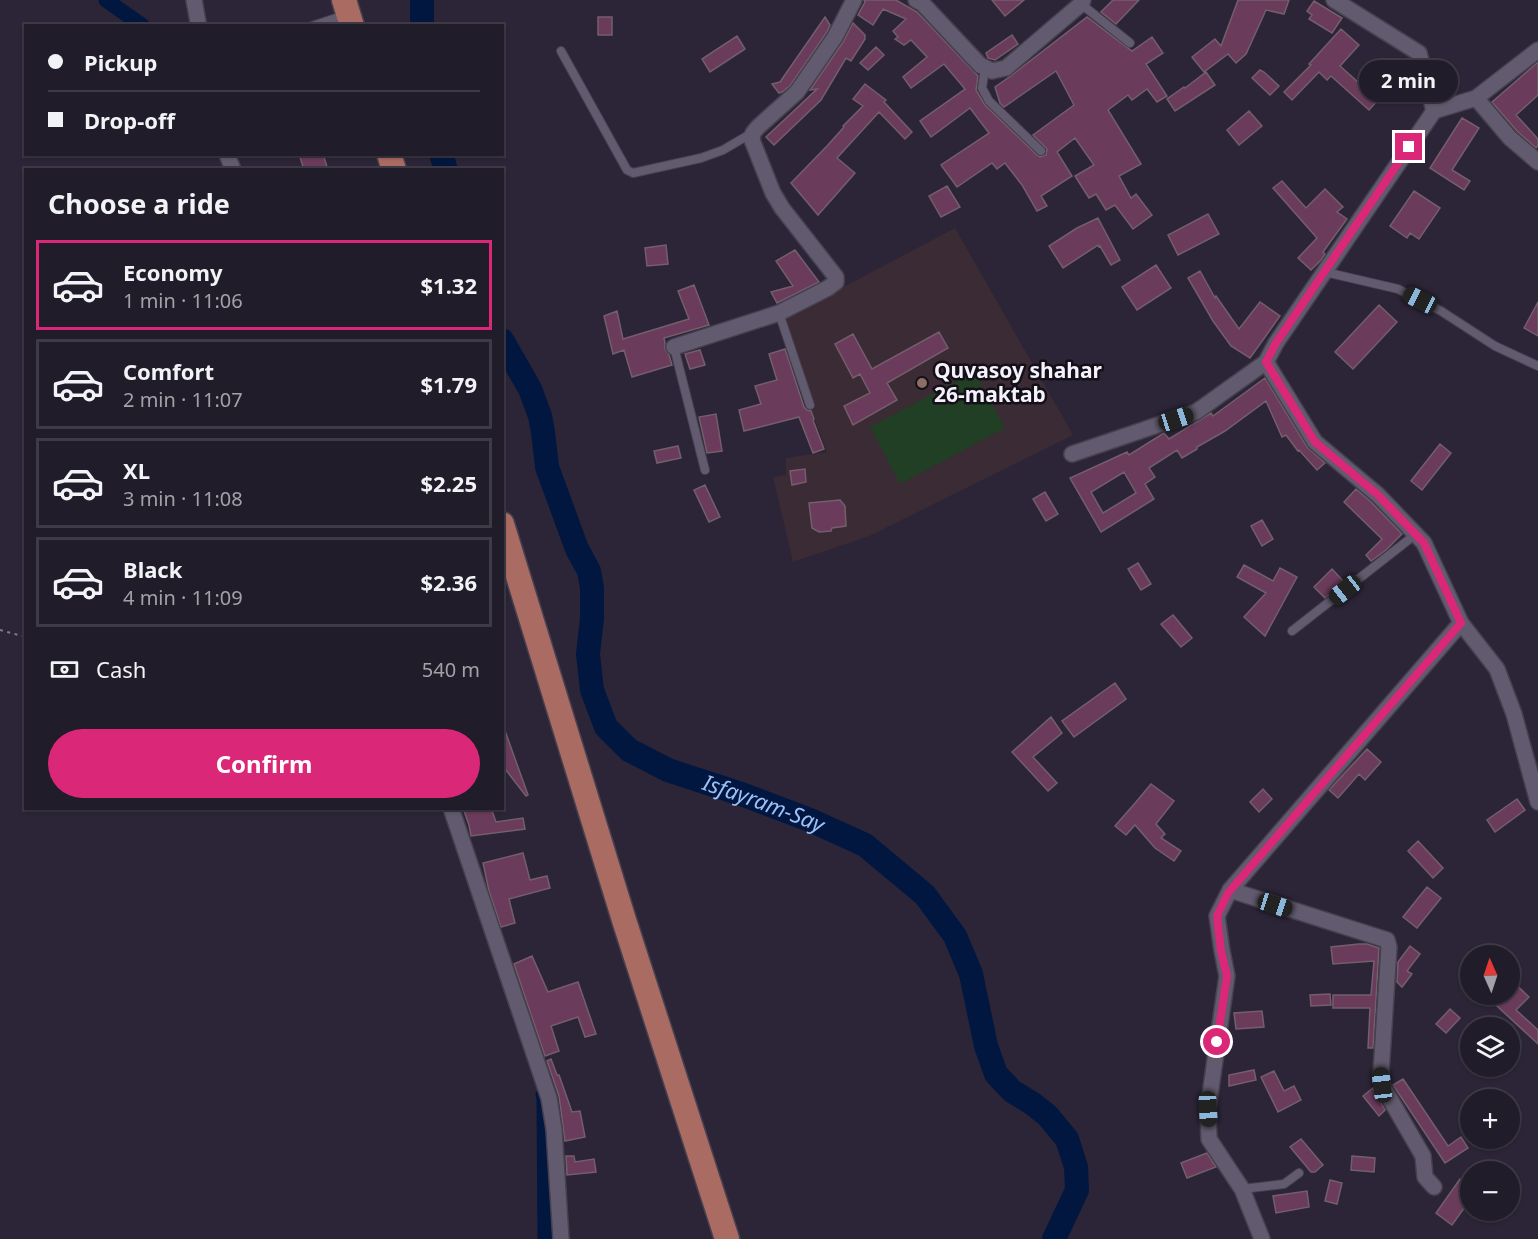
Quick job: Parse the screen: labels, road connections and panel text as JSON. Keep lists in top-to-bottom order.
{
  "water": ["Isfayram-Say"],
  "places": ["Quvasoy shahar 26-maktab"],
  "north": "top",
  "page": {
    "banner": ["Pickup", "Drop-off"],
    "bubble": "2 min",
    "heading": "Choose a ride",
    "list": [
      {
        "name": "Economy",
        "note": "1 min · 11:06",
        "value": "$1.32"
      },
      {
        "name": "Comfort",
        "note": "2 min · 11:07",
        "value": "$1.79"
      },
      {
        "name": "XL",
        "note": "3 min · 11:08",
        "value": "$2.25"
      },
      {
        "name": "Black",
        "note": "4 min · 11:09",
        "value": "$2.36"
      }
    ],
    "pay": ["Cash", "540 m"],
    "buttons": "Confirm",
    "map_buttons": ["+", "−"]
  }
}
